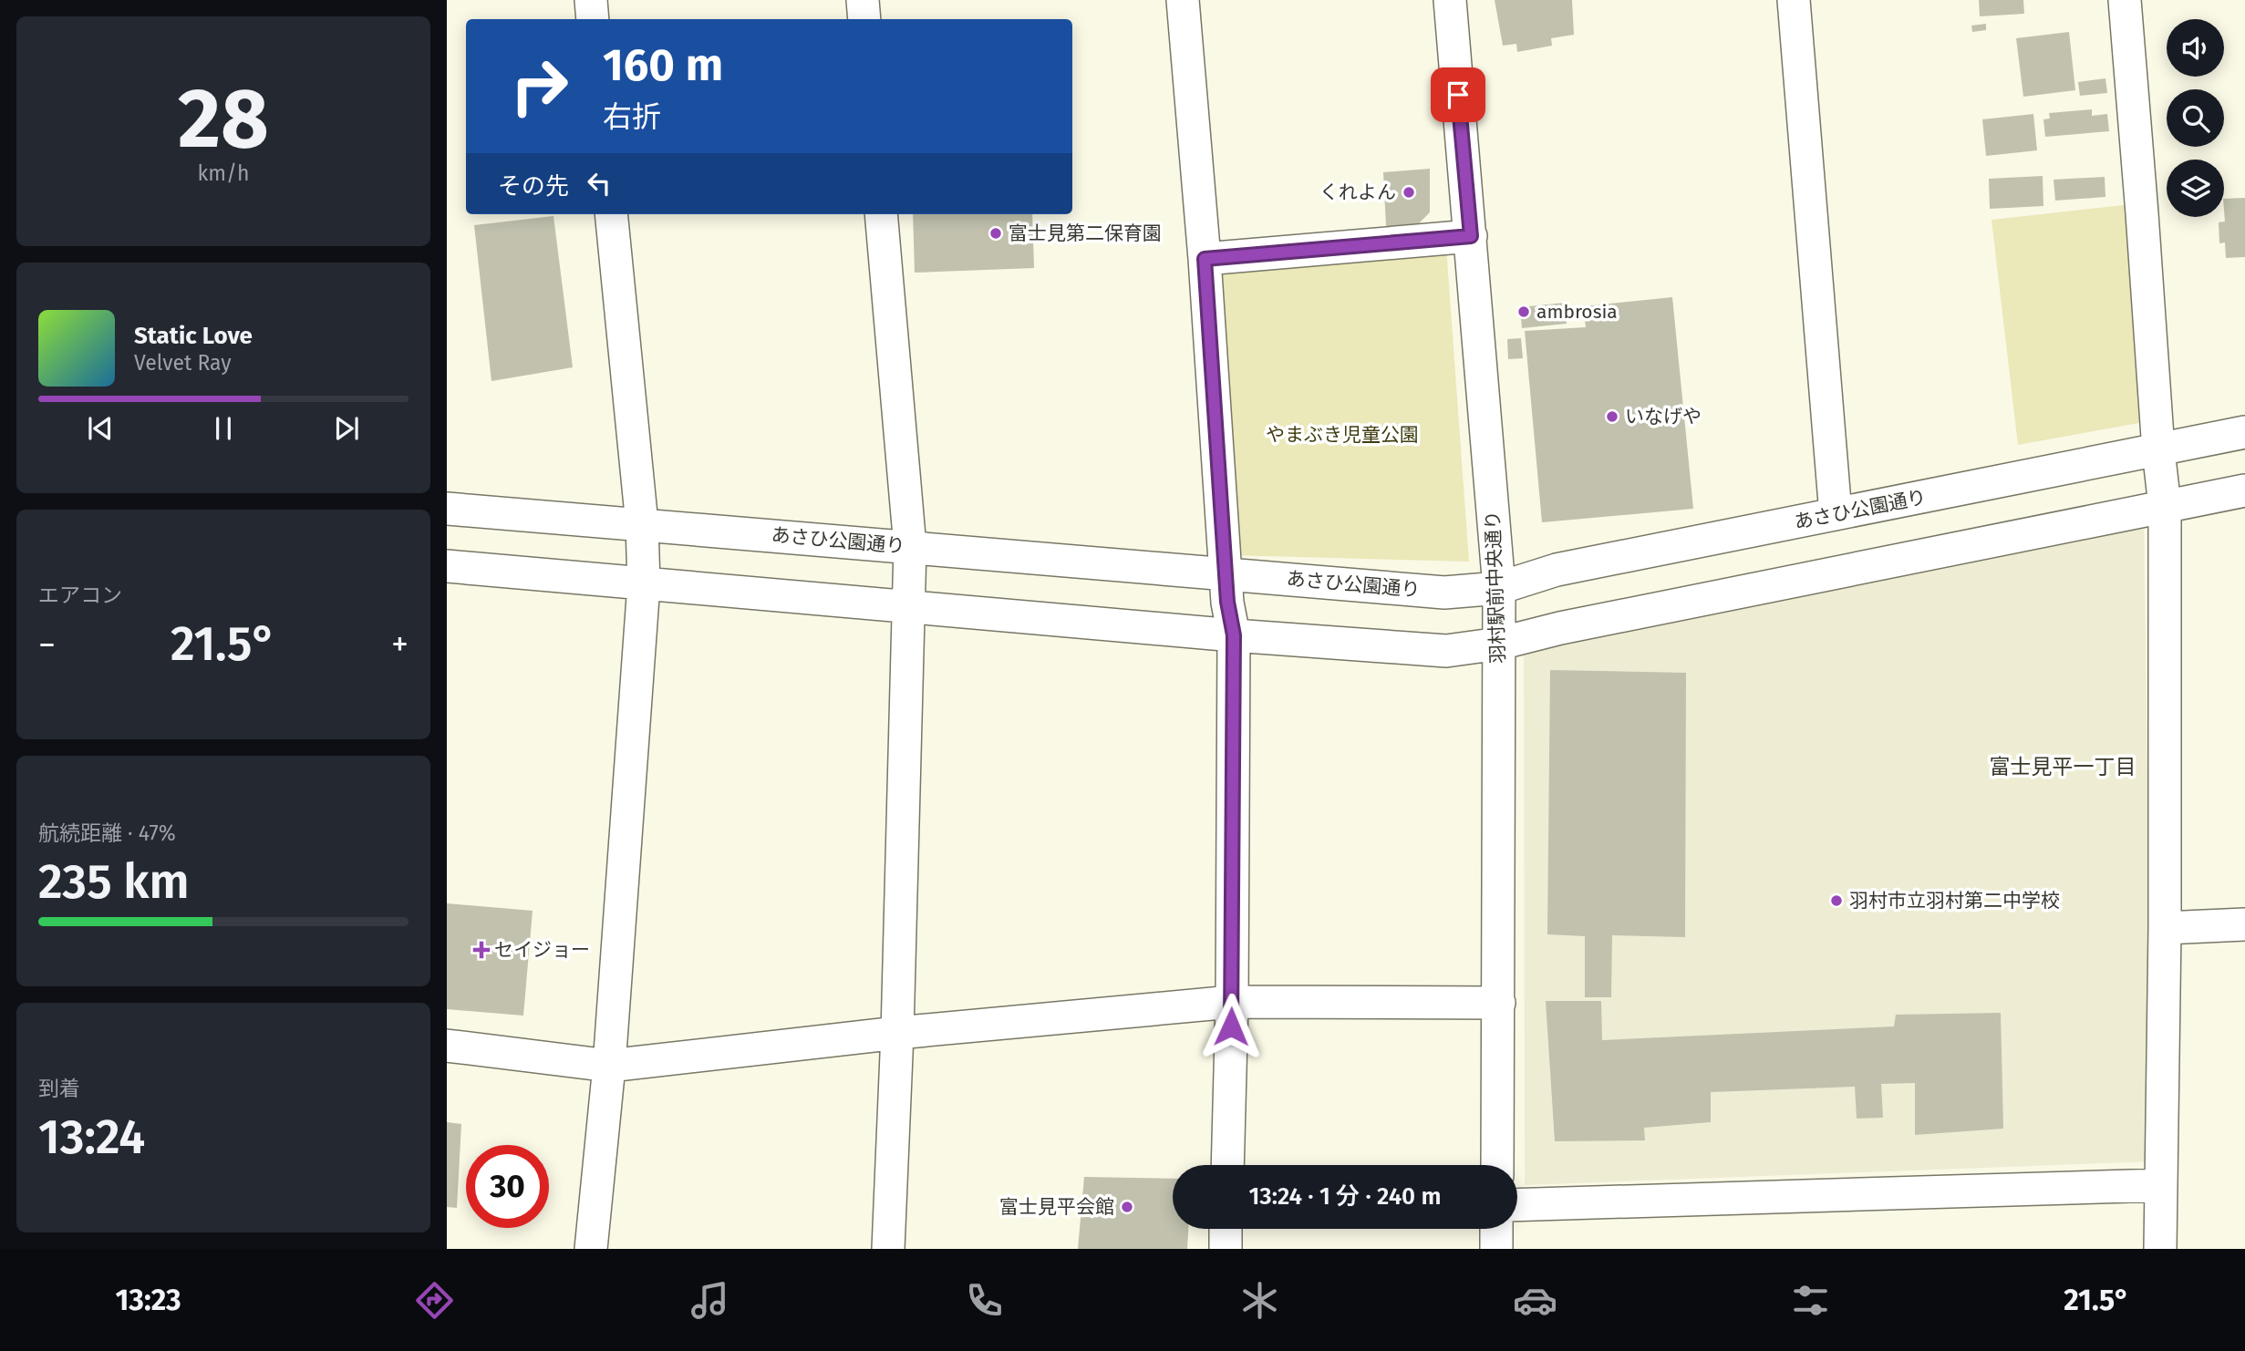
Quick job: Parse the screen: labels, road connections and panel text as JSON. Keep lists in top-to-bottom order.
{
  "streets": {
    "street": ["あさひ公園通り", "羽村駅前中央通り"]
  },
  "crossings": [
    ["あさひ公園通り", "羽村駅前中央通り"]
  ],
  "districts": ["富士見平一丁目"],
  "parks": ["やまぶき児童公園"],
  "places": {
    "other": [
      "くれよん",
      "富士見第二保育園",
      "ambrosia",
      "いなげや",
      "羽村市立羽村第二中学校",
      "富士見平会館"
    ],
    "health": ["セイジョー"]
  },
  "page": {
    "tile": [
      ["28", "km/h"],
      "エアコン",
      ["航続距離 · 47%", "235 km"],
      ["到着", "13:24"]
    ],
    "turn": ["160 m", "右折"],
    "then": "その先",
    "song": ["Static Love", "Velvet Ray"],
    "heat": ["−", "21.5°", "+"],
    "limit": "30",
    "trip": "13:24 · 1 分 · 240 m",
    "tabs": ["13:23", "21.5°"]
  }
}
